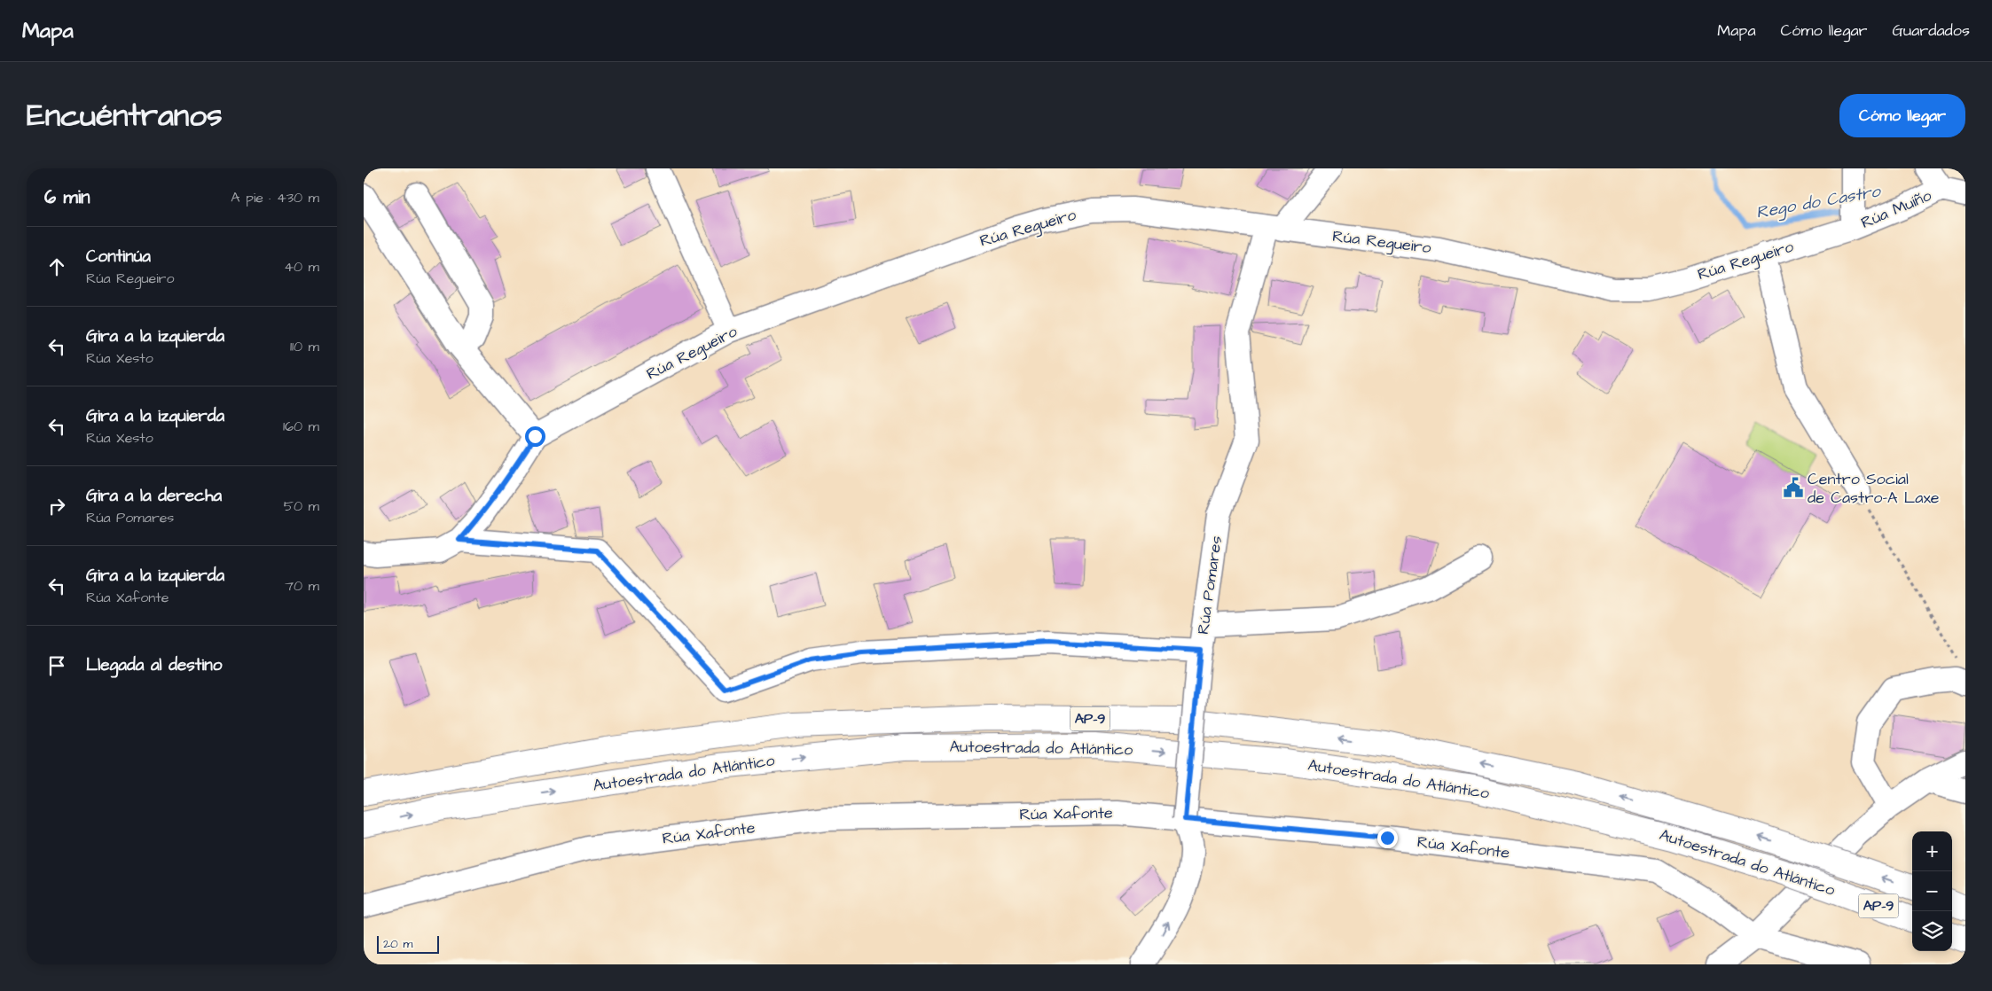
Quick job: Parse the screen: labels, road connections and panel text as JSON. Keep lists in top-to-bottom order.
{
  "streets": {
    "highway": ["AP-9", "Autoestrada do Atlántico"],
    "street": [
      "Rúa Muíño",
      "Rúa Regueiro",
      "Rúa Pomares",
      "Rúa Xafonte"
    ]
  },
  "crossings": [
    ["Rúa Muíño", "Rúa Regueiro"],
    ["Rúa Regueiro", "Rúa Pomares"],
    ["Rúa Pomares", "Rúa Xafonte"]
  ],
  "water": ["Rego do Castro"],
  "places": {
    "public building": ["Centro Social de Castro-A Laxe"]
  },
  "scale_bar": "20 m",
  "page": {
    "header": "Mapa",
    "nav": ["Mapa", "Cómo llegar", "Guardados"],
    "title": "Encuéntranos",
    "buttons": "Cómo llegar",
    "heading": ["6 min", "A pie · 430 m"],
    "list": [
      ["Continúa", "Rúa Regueiro", "40 m"],
      ["Gira a la izquierda", "Rúa Xesto", "110 m"],
      ["Gira a la izquierda", "Rúa Xesto", "160 m"],
      ["Gira a la derecha", "Rúa Pomares", "50 m"],
      ["Gira a la izquierda", "Rúa Xafonte", "70 m"],
      "Llegada al destino"
    ],
    "map_buttons": ["+", "−"],
    "scale": "20 m"
  }
}
